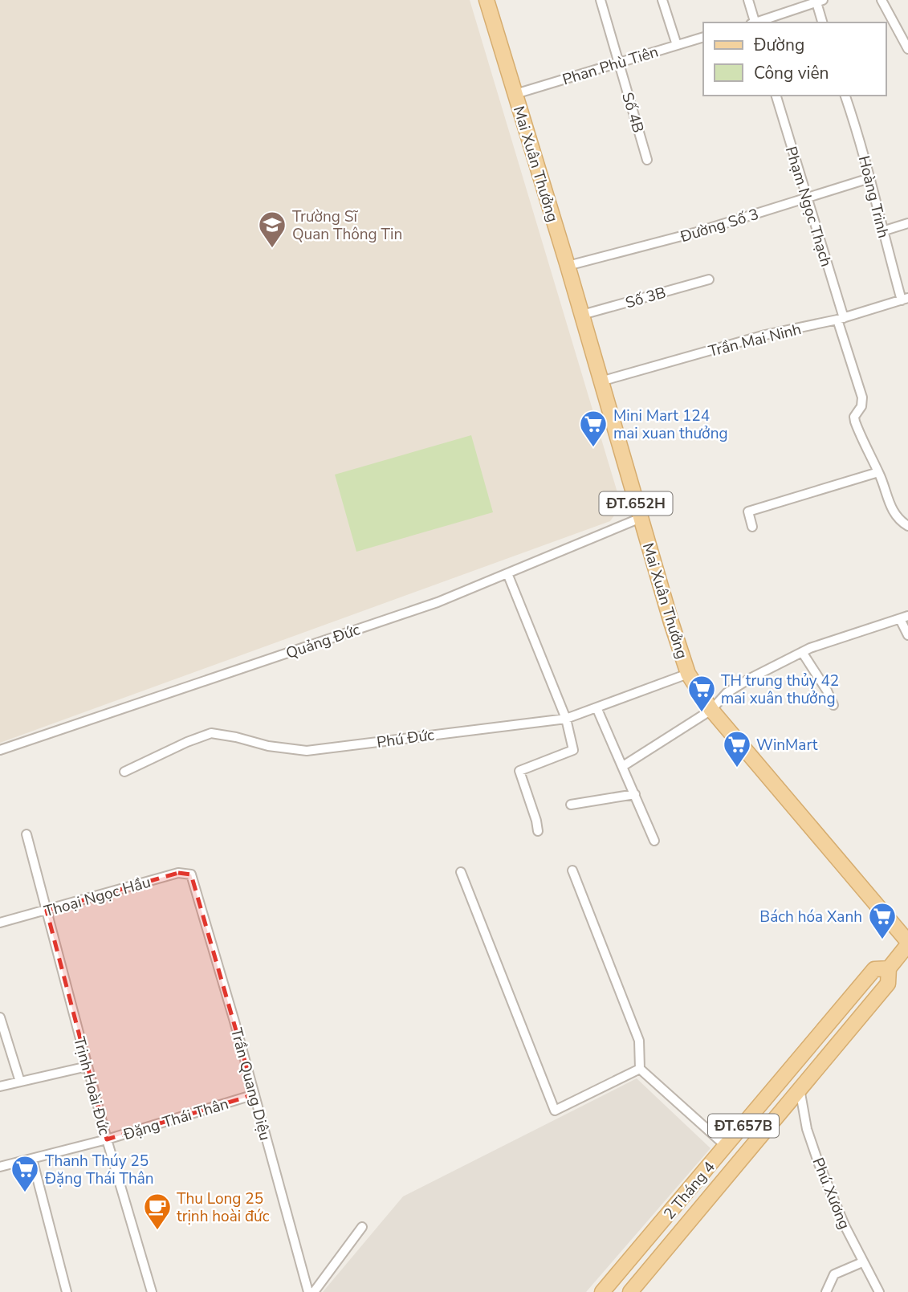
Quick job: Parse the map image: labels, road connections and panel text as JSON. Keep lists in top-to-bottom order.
{
  "streets": {
    "main road": [
      "Mai Xuân Thưởng",
      "ĐT.652H",
      "ĐT.657B",
      "2 Tháng 4"
    ],
    "street": [
      "Phan Phù Tiên",
      "Số 4B",
      "Hoàng Trinh",
      "Phạm Ngọc Thạch",
      "Đường Số 3",
      "Số 3B",
      "Trần Mai Ninh",
      "Quảng Đức",
      "Phú Đức",
      "Thoại Ngọc Hầu",
      "Trần Quang Diệu",
      "Trịnh Hoài Đức",
      "Đặng Thái Thân",
      "Phú Xương"
    ]
  },
  "crossings": [
    ["Phan Phù Tiên", "Số 4B"],
    ["Phan Phù Tiên", "Mai Xuân Thưởng"],
    ["Mai Xuân Thưởng", "Đường Số 3"],
    ["Mai Xuân Thưởng", "Số 3B"],
    ["Mai Xuân Thưởng", "Trần Mai Ninh"],
    ["Mai Xuân Thưởng", "Quảng Đức"],
    ["Mai Xuân Thưởng", "Phú Đức"],
    ["Mai Xuân Thưởng", "2 Tháng 4"],
    ["Hoàng Trinh", "Đường Số 3"],
    ["Hoàng Trinh", "Trần Mai Ninh"],
    ["Phạm Ngọc Thạch", "Đường Số 3"],
    ["Phạm Ngọc Thạch", "Trần Mai Ninh"],
    ["Thoại Ngọc Hầu", "Trần Quang Diệu"],
    ["Thoại Ngọc Hầu", "Trịnh Hoài Đức"],
    ["Trần Quang Diệu", "Đặng Thái Thân"],
    ["Trịnh Hoài Đức", "Đặng Thái Thân"],
    ["2 Tháng 4", "Phú Xương"]
  ],
  "places": {
    "school or university": ["Trường Sĩ Quan Thông Tin"],
    "supermarket": [
      "Mini Mart 124 mai xuan thưởng",
      "TH trung thủy 42 mai xuân thưởng",
      "WinMart",
      "Bách hóa Xanh",
      "Thanh Thúy 25 Đặng Thái Thân"
    ],
    "cafe": ["Thu Long 25 trịnh hoài đức"]
  },
  "legend": ["Đường", "Công viên"]
}
